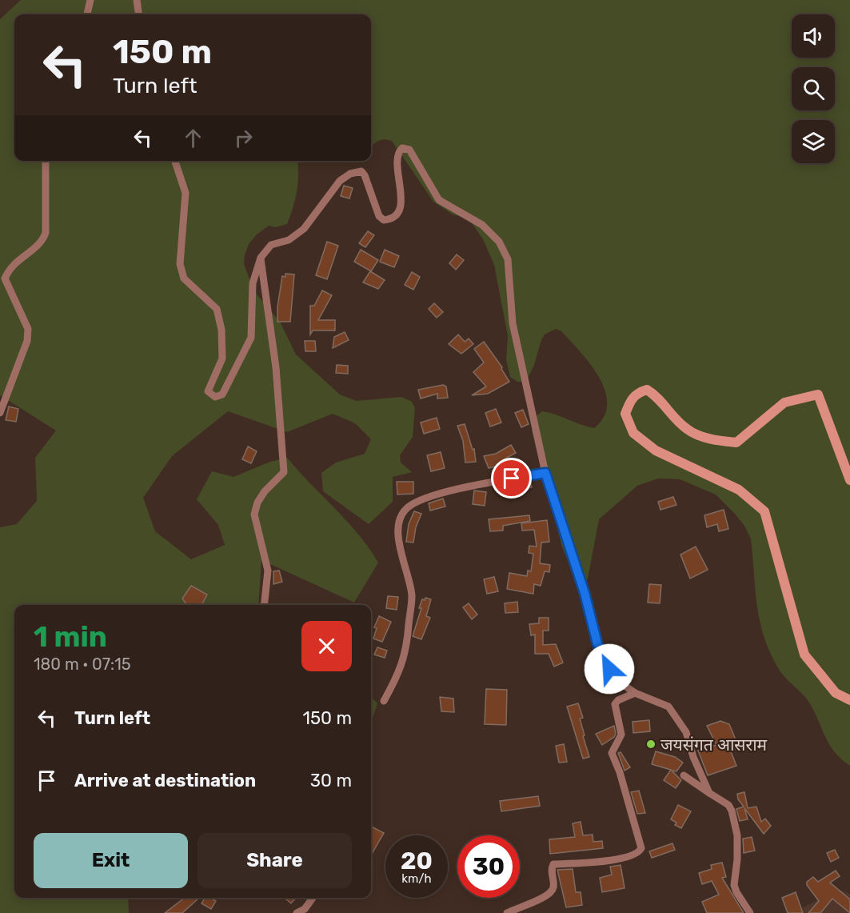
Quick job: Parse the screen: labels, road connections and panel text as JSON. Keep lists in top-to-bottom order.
{
  "places": ["जयसंगत आसराम"],
  "page": {
    "turn": ["150 m", "Turn left"],
    "heading": ["1 min", "180 m · 07:15"],
    "list": [
      {
        "name": "Turn left",
        "value": "150 m"
      },
      {
        "name": "Arrive at destination",
        "value": "30 m"
      }
    ],
    "buttons": ["Exit", "Share"],
    "speed": "20 km/h",
    "limit": "30"
  }
}
